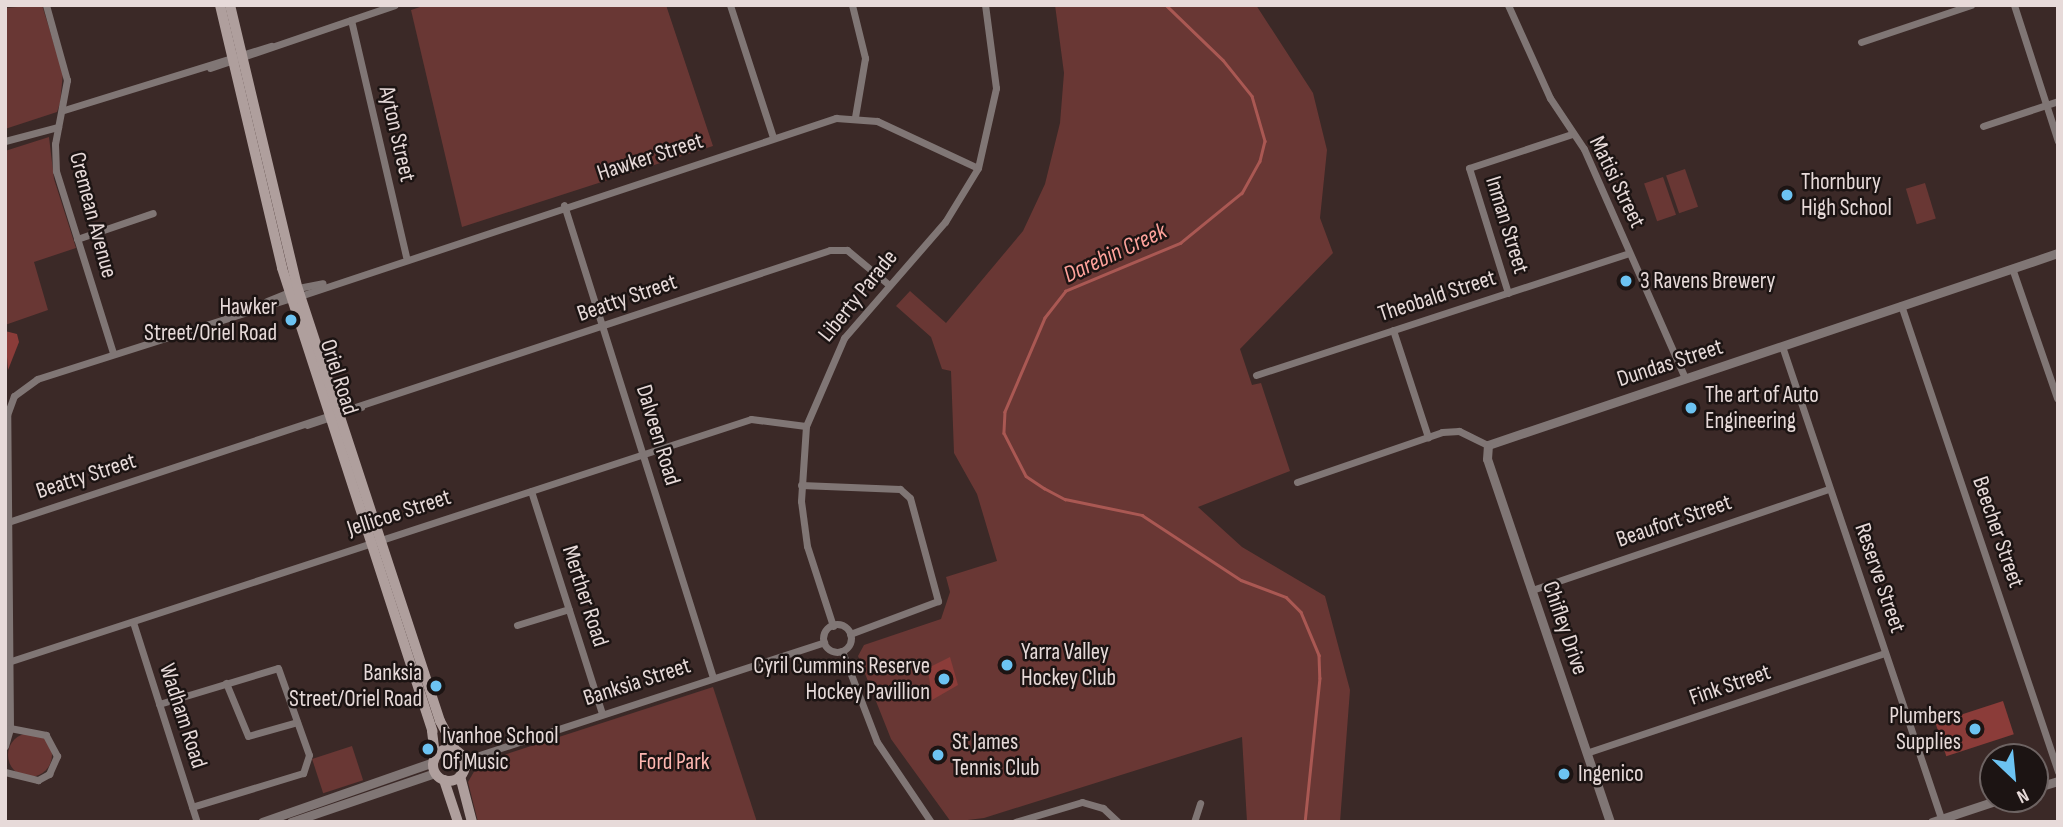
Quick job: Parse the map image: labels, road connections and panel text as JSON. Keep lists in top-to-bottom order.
{
  "streets": {
    "main road": ["Oriel Road"],
    "street": [
      "Ayton Street",
      "Hawker Street",
      "Matisi Street",
      "Cremean Avenue",
      "Inman Street",
      "Liberty Parade",
      "Theobald Street",
      "Beatty Street",
      "Dundas Street",
      "Dalveen Road",
      "Jellicoe Street",
      "Beaufort Street",
      "Beecher Street",
      "Reserve Street",
      "Merther Road",
      "Chifley Drive",
      "Banksia Street",
      "Fink Street",
      "Wadham Road"
    ]
  },
  "crossings": [
    ["Ayton Street", "Hawker Street"],
    ["Hawker Street", "Cremean Avenue"],
    ["Hawker Street", "Liberty Parade"],
    ["Hawker Street", "Beatty Street"],
    ["Hawker Street", "Oriel Road"],
    ["Hawker Street", "Dalveen Road"],
    ["Hawker Street", "Jellicoe Street"],
    ["Matisi Street", "Inman Street"],
    ["Matisi Street", "Theobald Street"],
    ["Matisi Street", "Dundas Street"],
    ["Inman Street", "Theobald Street"],
    ["Liberty Parade", "Beatty Street"],
    ["Liberty Parade", "Jellicoe Street"],
    ["Beatty Street", "Oriel Road"],
    ["Beatty Street", "Dalveen Road"],
    ["Dundas Street", "Beecher Street"],
    ["Dundas Street", "Reserve Street"],
    ["Dundas Street", "Chifley Drive"],
    ["Oriel Road", "Jellicoe Street"],
    ["Oriel Road", "Banksia Street"],
    ["Dalveen Road", "Jellicoe Street"],
    ["Dalveen Road", "Banksia Street"],
    ["Jellicoe Street", "Merther Road"],
    ["Jellicoe Street", "Wadham Road"],
    ["Beaufort Street", "Reserve Street"],
    ["Beaufort Street", "Chifley Drive"],
    ["Reserve Street", "Fink Street"],
    ["Merther Road", "Banksia Street"],
    ["Chifley Drive", "Fink Street"]
  ],
  "water": ["Darebin Creek"],
  "parks": ["Ford Park"],
  "places": [
    "Thornbury High School",
    "3 Ravens Brewery",
    "Hawker Street/Oriel Road",
    "The art of Auto Engineering",
    "Yarra Valley Hockey Club",
    "Cyril Cummins Reserve Hockey Pavillion",
    "Banksia Street/Oriel Road",
    "Plumbers Supplies",
    "Ivanhoe School Of Music",
    "St James Tennis Club",
    "Ingenico"
  ],
  "north": "bottom right"
}
